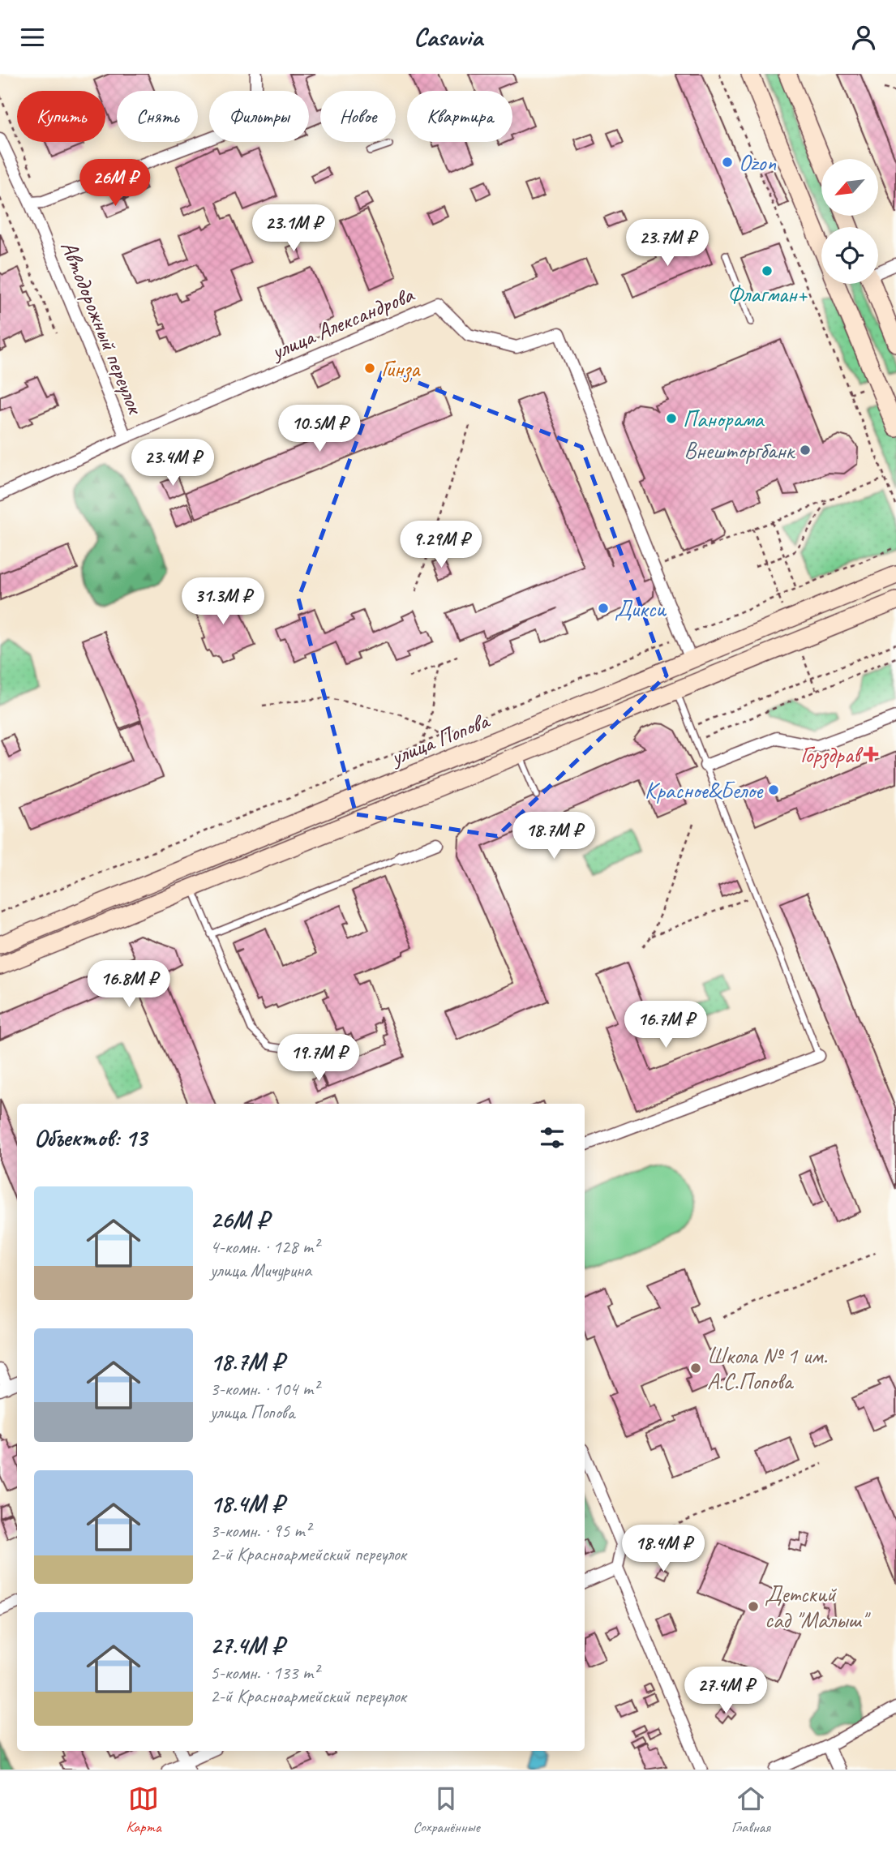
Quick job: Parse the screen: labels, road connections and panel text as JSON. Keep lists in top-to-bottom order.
{
  "streets": {
    "main road": ["улица Попова"],
    "street": ["улица Александрова", "Автодорожный переулок"]
  },
  "crossings": [
    ["улица Александрова", "Автодорожный переулок"],
    ["улица Александрова", "улица Попова"]
  ],
  "places": {
    "other": [
      "Ozon",
      "Флагман+",
      "Гинза",
      "Панорама",
      "Внешторгбанк",
      "Дикси",
      "Красное&Белое",
      "Школа № 1 им. А.С.Попова",
      "Детский сад \"Малыш\""
    ],
    "health": ["Горздрав"]
  },
  "north": "bottom left",
  "page": {
    "header": "Casavia",
    "chip": [
      "Купить",
      "Снять",
      "Фильтры",
      "Новое",
      "Квартира"
    ],
    "price": [
      "26M ₽",
      "23.1M ₽",
      "23.7M ₽",
      "10.5M ₽",
      "23.4M ₽",
      "9.29M ₽",
      "31.3M ₽",
      "18.7M ₽",
      "16.8M ₽",
      "16.7M ₽",
      "19.7M ₽",
      "18.4M ₽",
      "27.4M ₽"
    ],
    "heading": "Объектов: 13",
    "list": [
      {
        "name": "26M ₽",
        "note": "4-комн. · 128 m² · улица Мичурина"
      },
      {
        "name": "18.7M ₽",
        "note": "3-комн. · 104 m² · улица Попова"
      },
      {
        "name": "18.4M ₽",
        "note": "3-комн. · 95 m² · 2-й Красноармейский переулок"
      },
      {
        "name": "27.4M ₽",
        "note": "5-комн. · 133 m² · 2-й Красноармейский переулок"
      }
    ],
    "tabs": ["Карта", "Сохранённые", "Главная"]
  }
}
